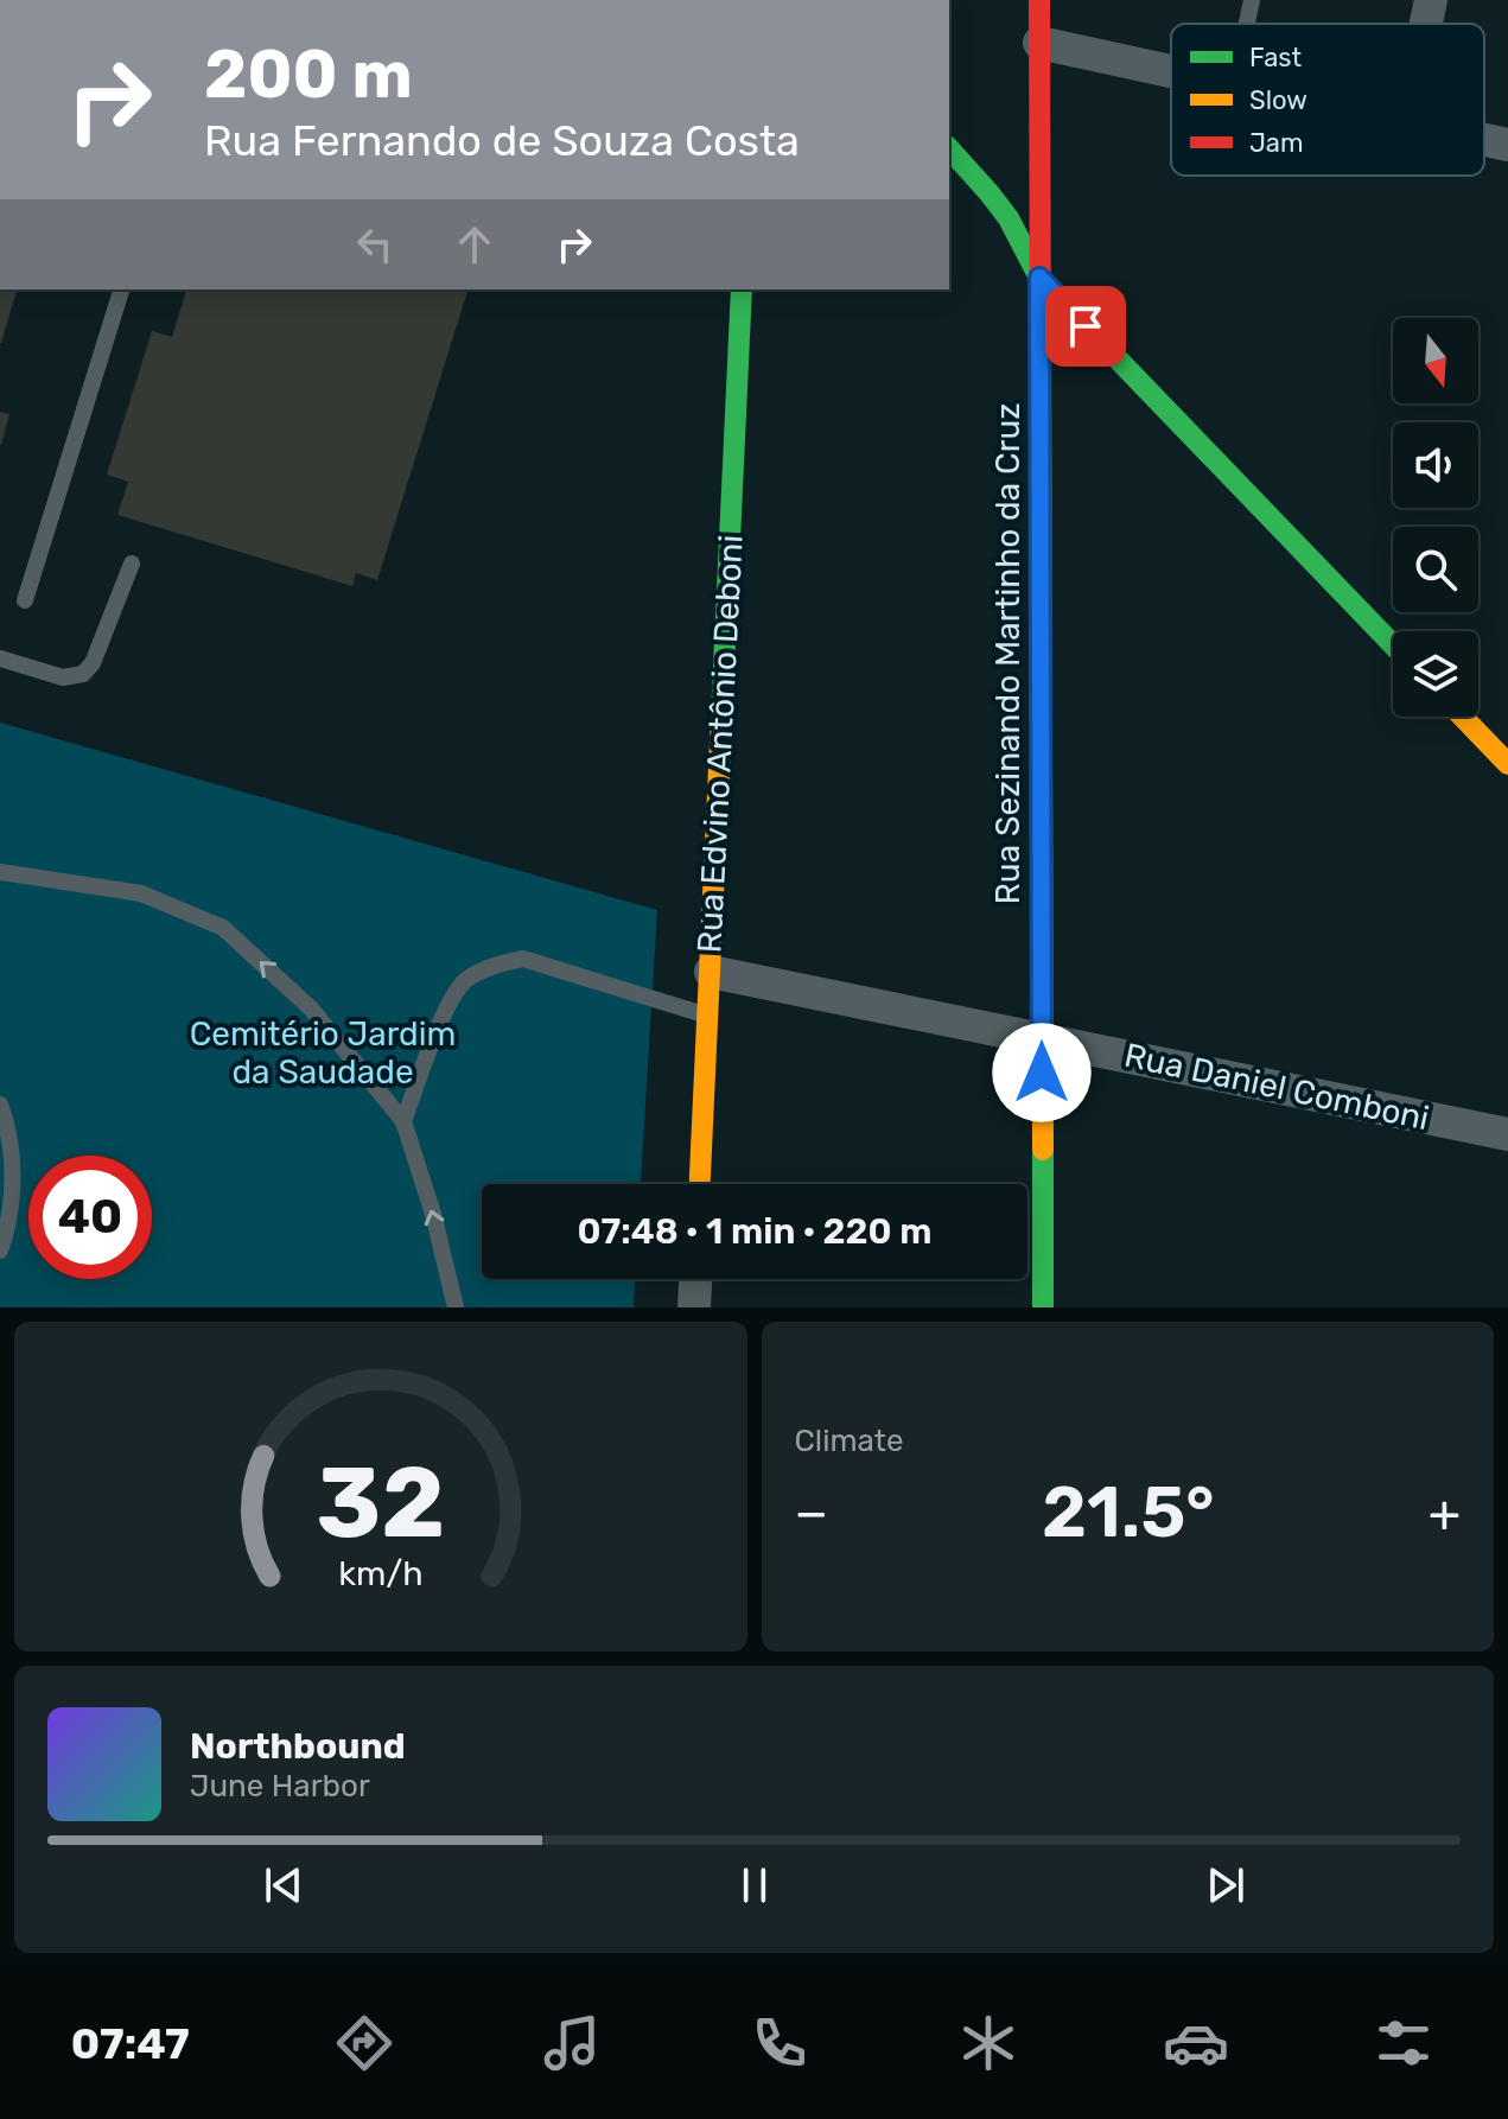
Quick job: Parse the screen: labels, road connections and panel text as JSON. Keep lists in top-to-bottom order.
{
  "streets": {
    "street": ["Rua Sezinando Martinho da Cruz", "Rua Edvino Antônio Deboni", "Rua Daniel Comboni"]
  },
  "crossings": [
    ["Rua Sezinando Martinho da Cruz", "Rua Daniel Comboni"],
    ["Rua Edvino Antônio Deboni", "Rua Daniel Comboni"]
  ],
  "parks": ["Cemitério Jardim da Saudade"],
  "legend": ["Fast", "Slow", "Jam"],
  "north": "bottom",
  "page": {
    "turn": ["200 m", "Rua Fernando de Souza Costa"],
    "limit": "40",
    "trip": "07:48 · 1 min · 220 m",
    "tile": "Climate",
    "heat": ["−", "21.5°", "+"],
    "song": ["Northbound", "June Harbor"],
    "tabs": "07:47",
    "gauge": ["32", "km/h"]
  }
}
